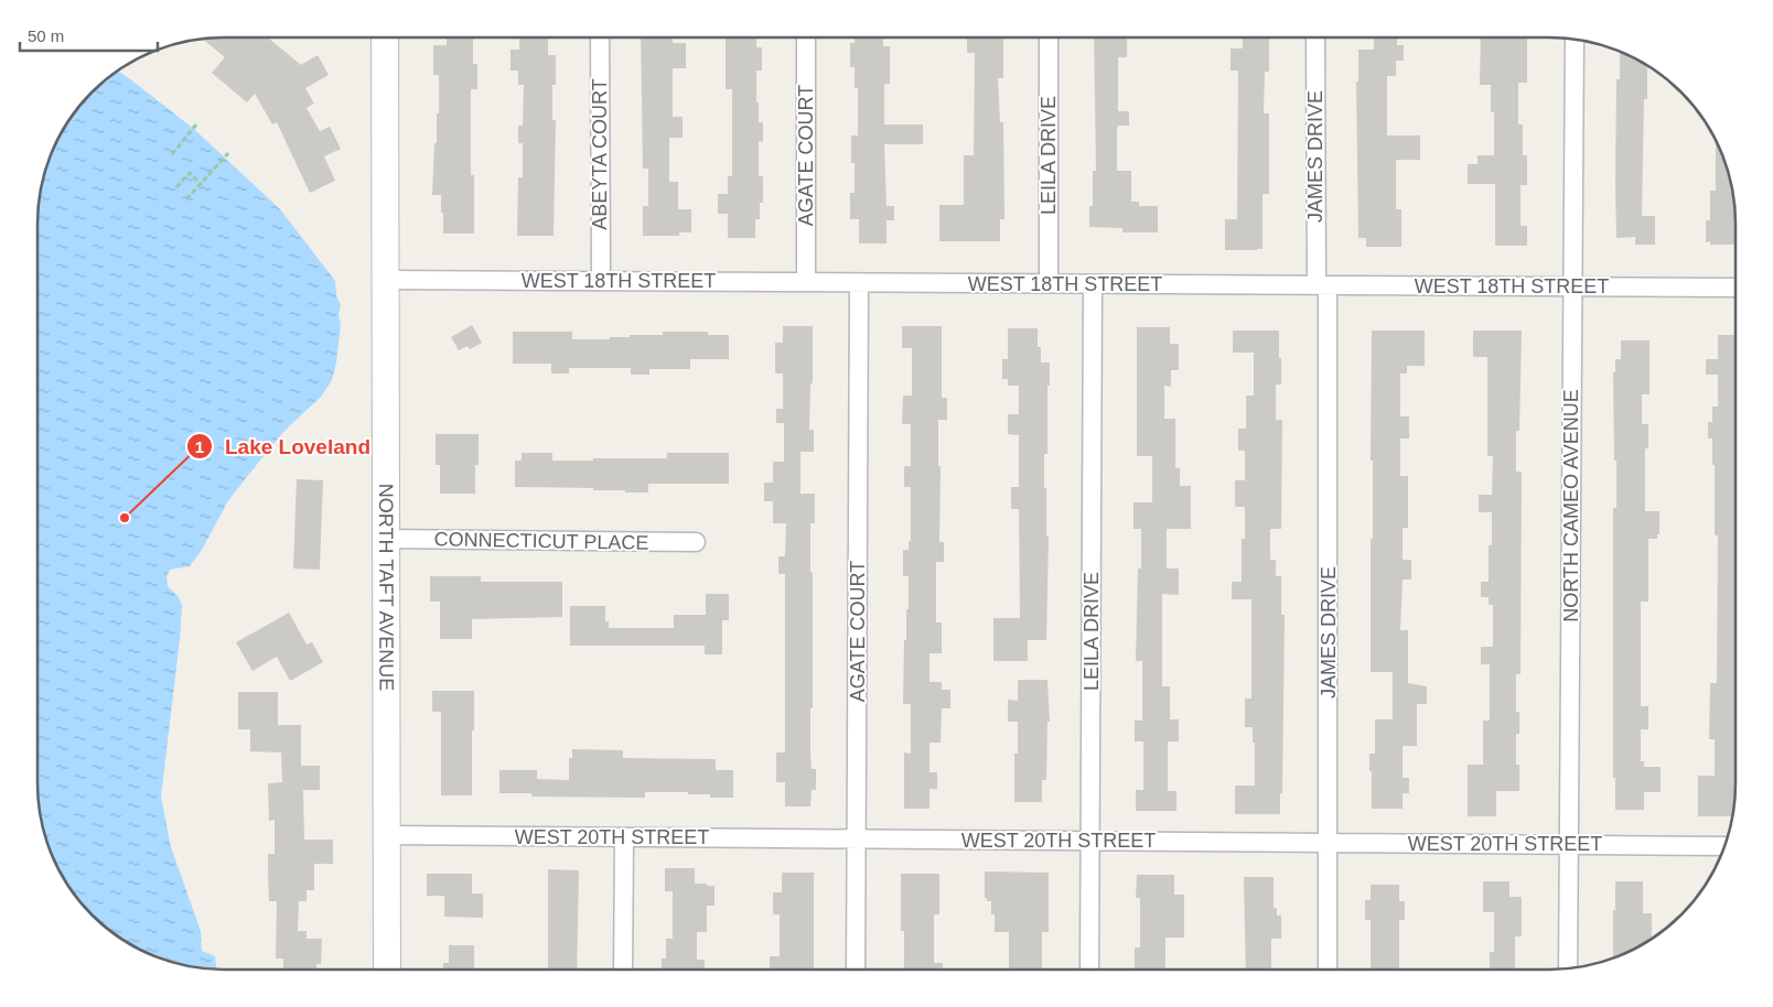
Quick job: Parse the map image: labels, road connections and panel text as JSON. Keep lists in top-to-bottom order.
{
  "streets": {
    "main road": ["NORTH TAFT AVENUE"],
    "street": [
      "ABEYTA COURT",
      "AGATE COURT",
      "LEILA DRIVE",
      "JAMES DRIVE",
      "WEST 18TH STREET",
      "NORTH CAMEO AVENUE",
      "CONNECTICUT PLACE",
      "WEST 20TH STREET"
    ]
  },
  "crossings": [
    ["ABEYTA COURT", "WEST 18TH STREET"],
    ["AGATE COURT", "WEST 18TH STREET"],
    ["AGATE COURT", "WEST 20TH STREET"],
    ["LEILA DRIVE", "WEST 18TH STREET"],
    ["LEILA DRIVE", "WEST 20TH STREET"],
    ["JAMES DRIVE", "WEST 18TH STREET"],
    ["JAMES DRIVE", "WEST 20TH STREET"],
    ["WEST 18TH STREET", "NORTH CAMEO AVENUE"],
    ["WEST 18TH STREET", "NORTH TAFT AVENUE"],
    ["NORTH CAMEO AVENUE", "WEST 20TH STREET"],
    ["CONNECTICUT PLACE", "NORTH TAFT AVENUE"],
    ["NORTH TAFT AVENUE", "WEST 20TH STREET"]
  ],
  "places": ["Lake Loveland"],
  "scale_bar": "50 m"
}
